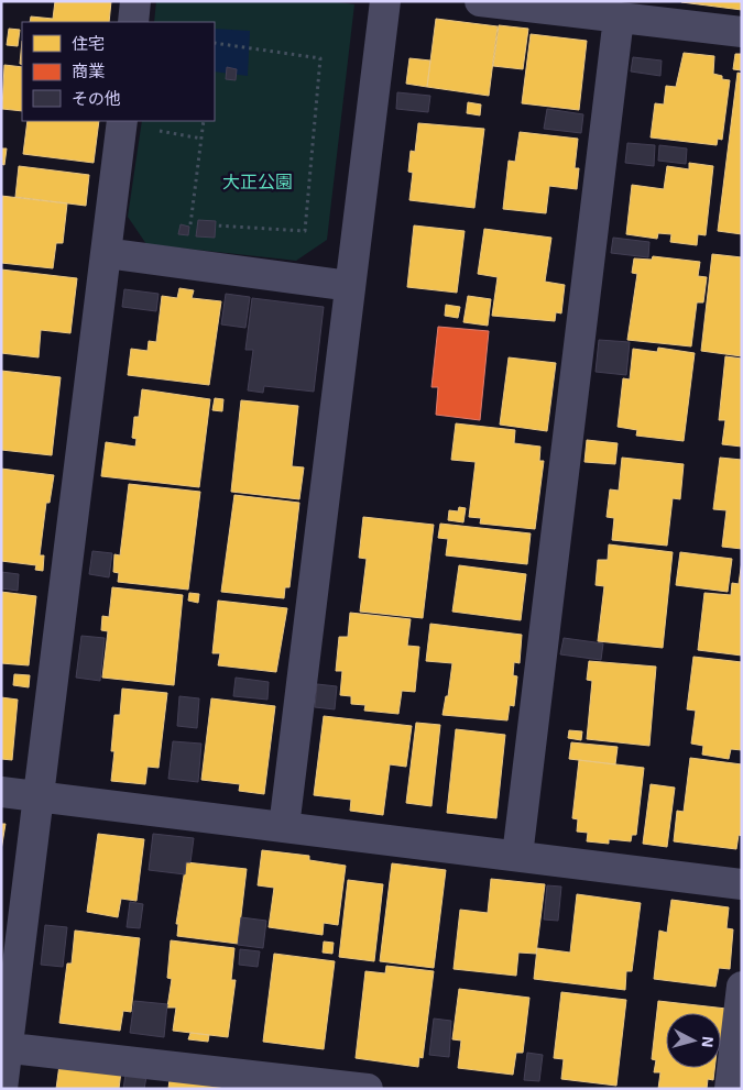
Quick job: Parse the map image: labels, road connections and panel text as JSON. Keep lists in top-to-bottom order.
{
  "parks": ["大正公園"],
  "legend": ["住宅", "商業", "その他"],
  "north": "right"
}
